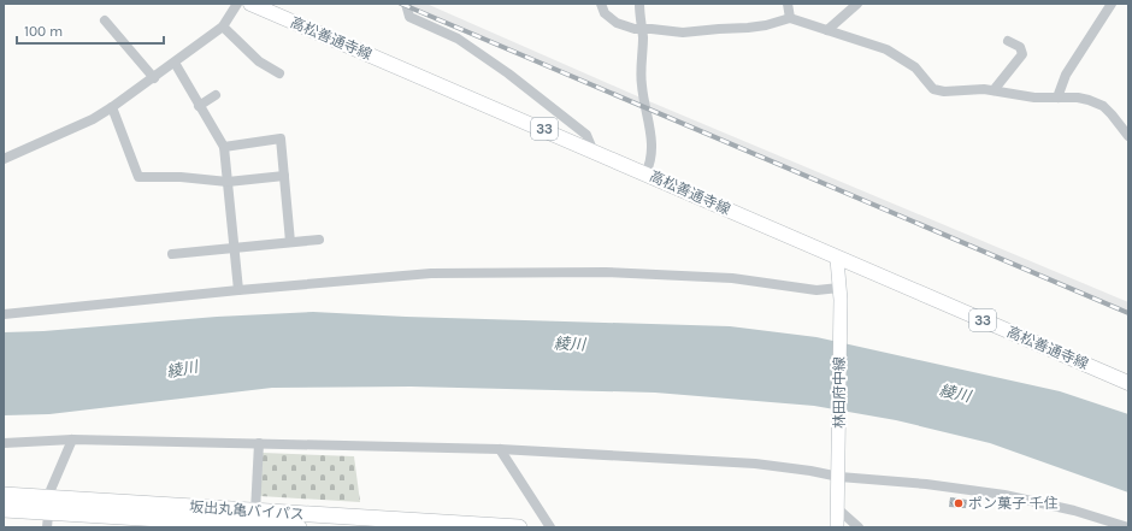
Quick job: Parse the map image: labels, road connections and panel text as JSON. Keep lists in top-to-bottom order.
{
  "streets": {
    "highway": ["坂出丸亀バイパス"],
    "main road": ["高松善通寺線", "33", "林田府中線"]
  },
  "crossings": [
    ["高松善通寺線", "林田府中線"]
  ],
  "water": ["綾川"],
  "places": ["ポン菓子 千住"],
  "scale_bar": "100 m"
}
